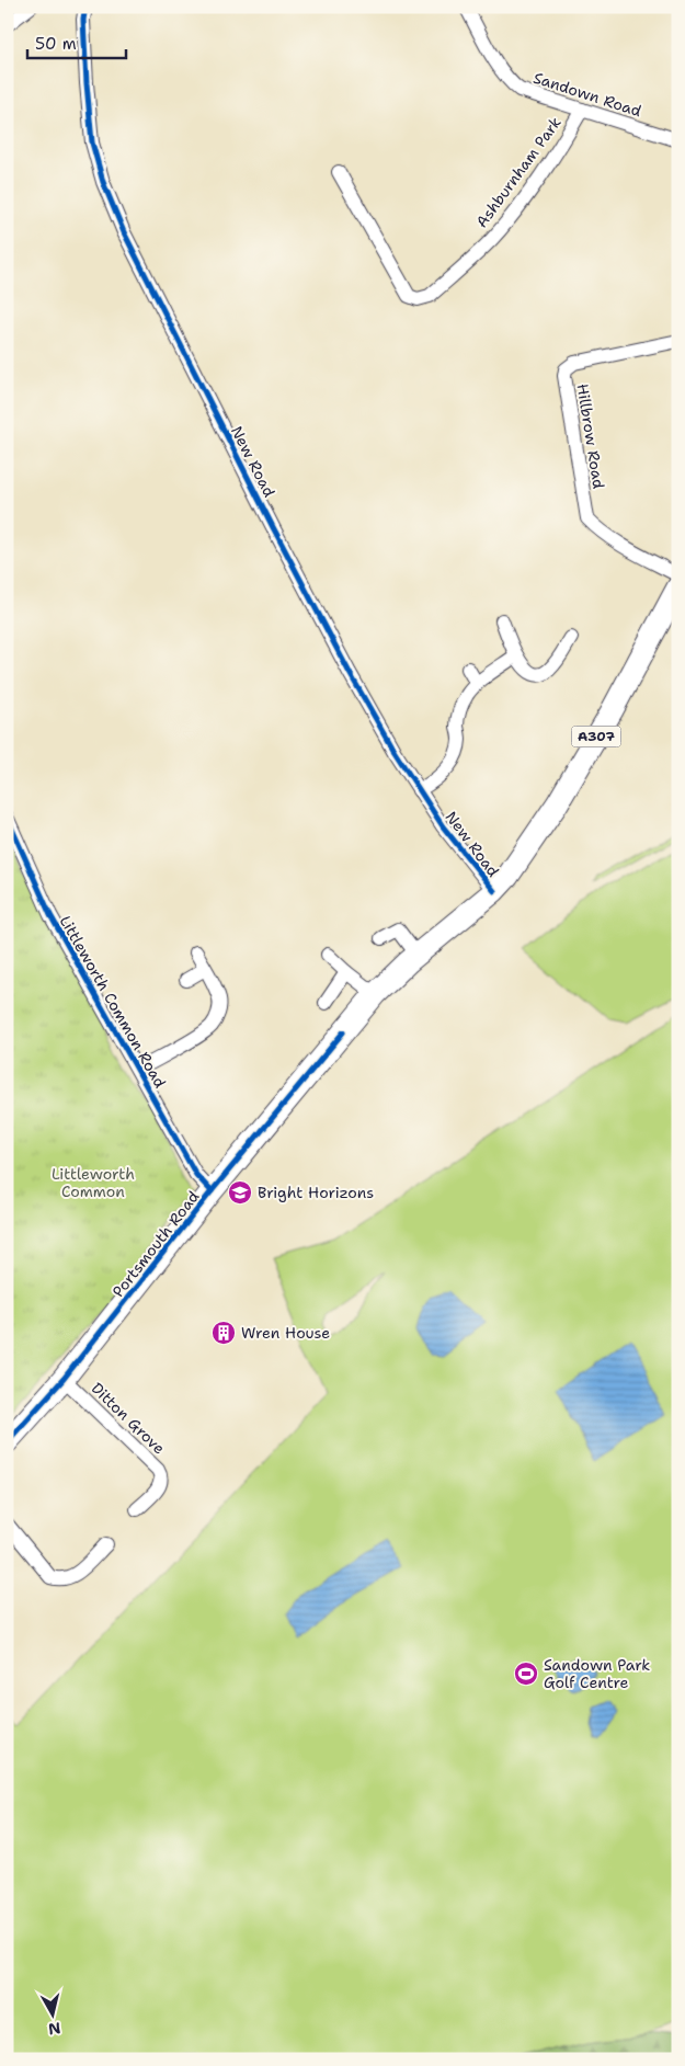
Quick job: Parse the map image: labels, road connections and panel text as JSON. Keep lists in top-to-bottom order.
{
  "streets": {
    "main road": ["A307", "Portsmouth Road"],
    "street": [
      "Sandown Road",
      "Ashburnham Park",
      "Hillbrow Road",
      "New Road",
      "Littleworth Common Road",
      "Ditton Grove"
    ]
  },
  "crossings": [
    ["Sandown Road", "Ashburnham Park"],
    ["New Road", "Portsmouth Road"],
    ["Littleworth Common Road", "Portsmouth Road"],
    ["Portsmouth Road", "Ditton Grove"]
  ],
  "parks": ["Littleworth Common"],
  "places": {
    "school or university": ["Bright Horizons"],
    "building": ["Wren House"],
    "sports": ["Sandown Park Golf Centre"]
  },
  "scale_bar": "50 m",
  "north": "bottom"
}
